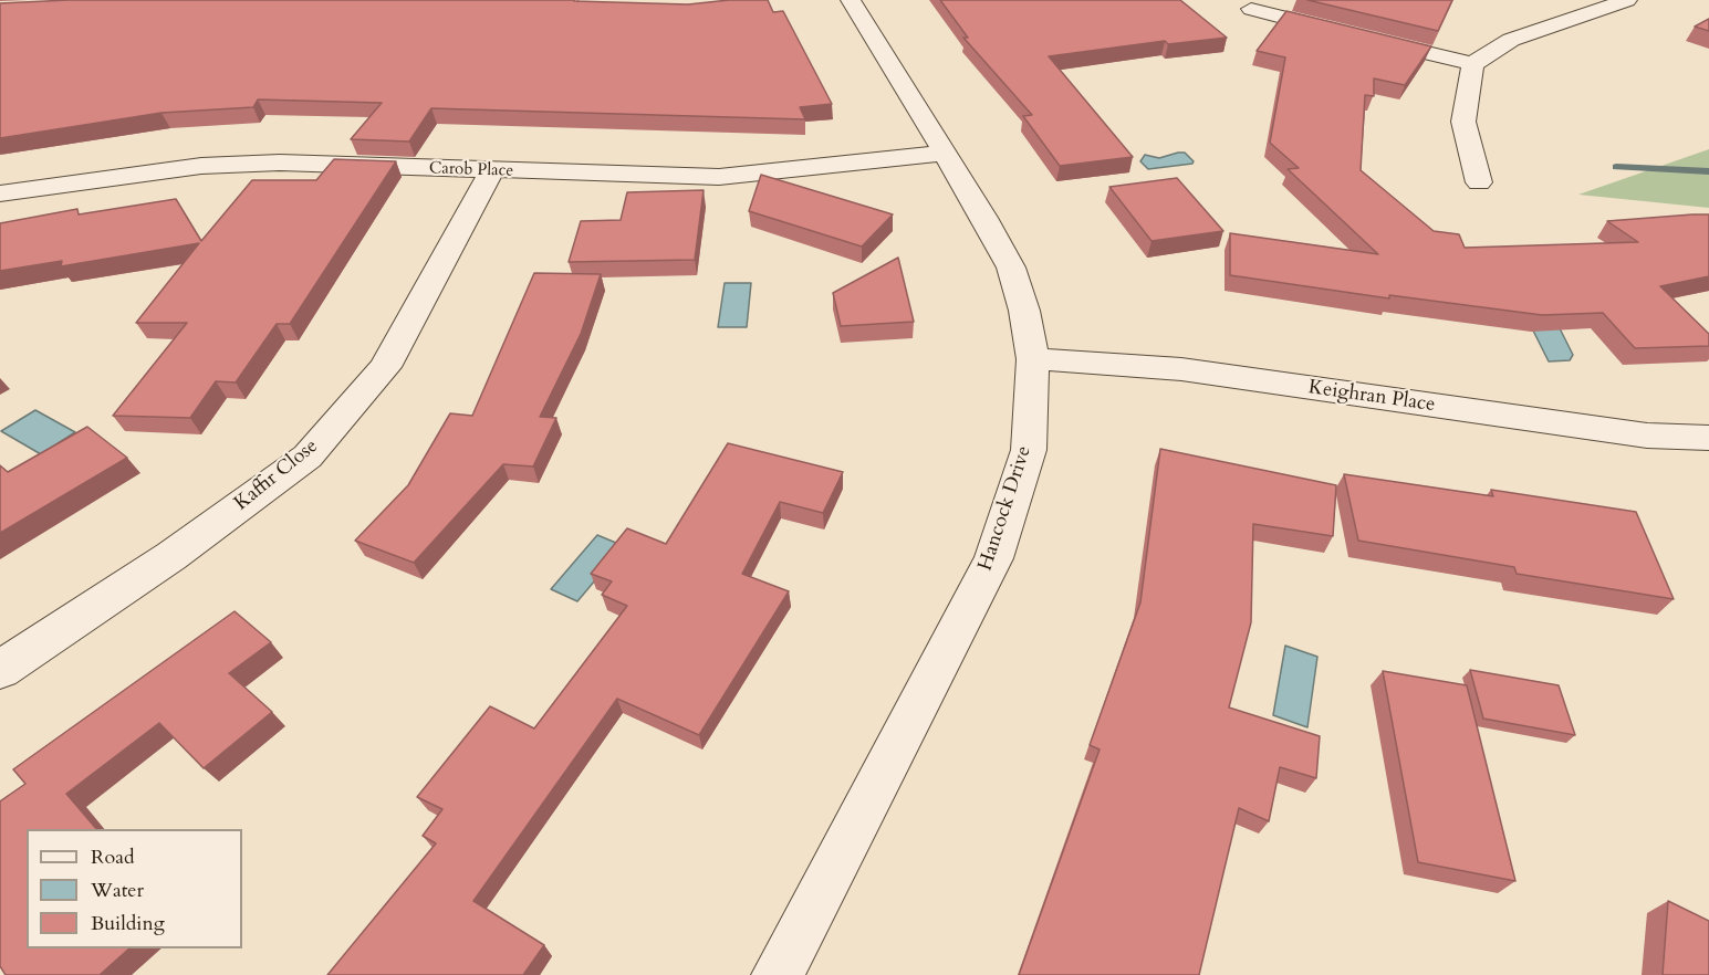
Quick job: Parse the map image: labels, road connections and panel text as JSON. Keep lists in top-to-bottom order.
{
  "streets": {
    "street": [
      "Carob Place",
      "Keighran Place",
      "Kaffir Close",
      "Hancock Drive"
    ]
  },
  "crossings": [
    ["Carob Place", "Kaffir Close"],
    ["Carob Place", "Hancock Drive"],
    ["Keighran Place", "Hancock Drive"]
  ],
  "legend": ["Road", "Water", "Building"]
}
